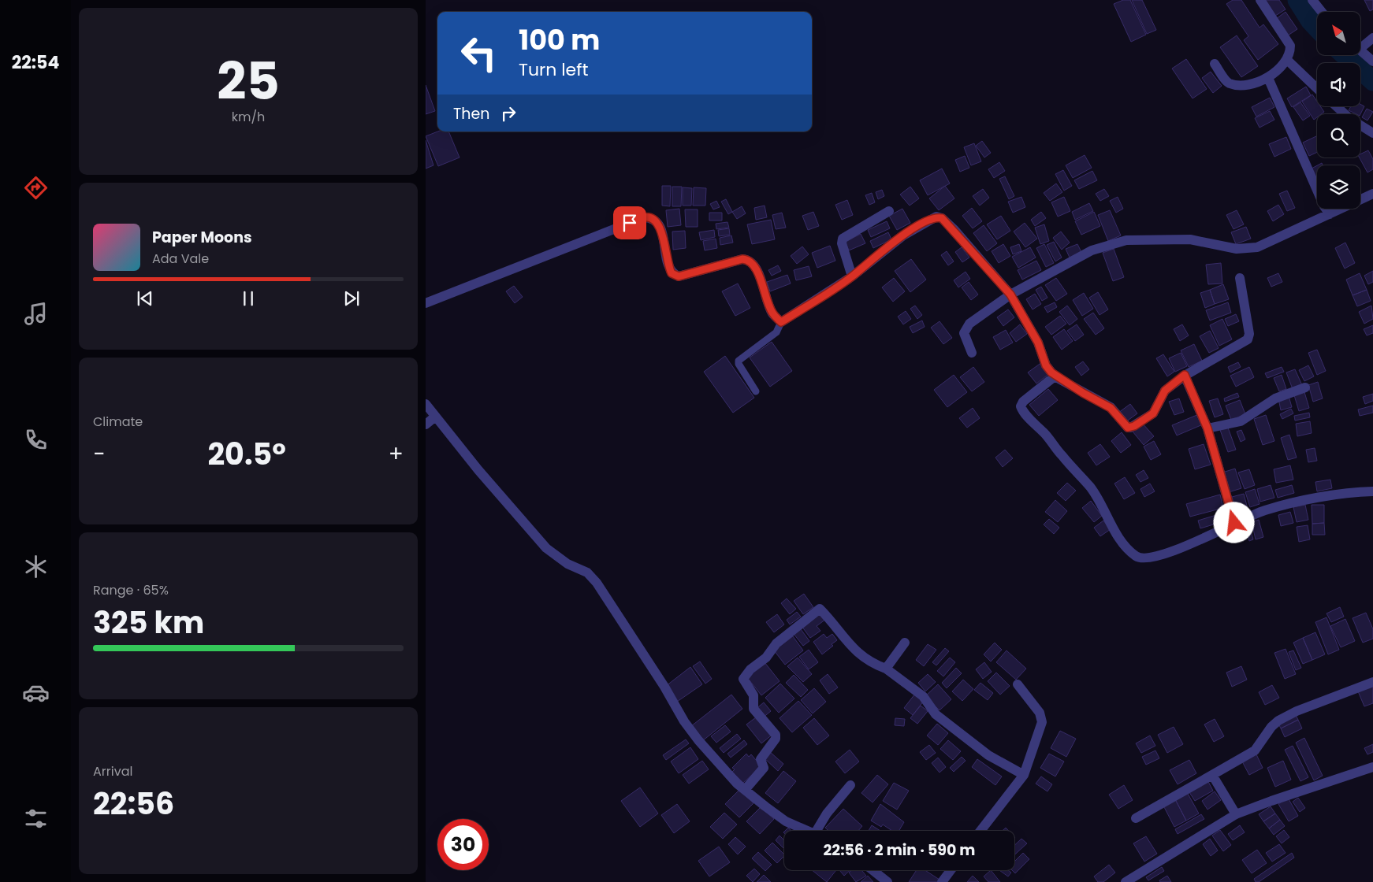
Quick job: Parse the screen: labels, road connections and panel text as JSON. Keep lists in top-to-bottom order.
{
  "north": "top left",
  "page": {
    "tabs": "22:54",
    "tile": [
      ["25", "km/h"],
      "Climate",
      ["Range · 65%", "325 km"],
      ["Arrival", "22:56"]
    ],
    "turn": ["100 m", "Turn left"],
    "then": "Then",
    "song": ["Paper Moons", "Ada Vale"],
    "heat": ["−", "20.5°", "+"],
    "limit": "30",
    "trip": "22:56 · 2 min · 590 m"
  }
}
